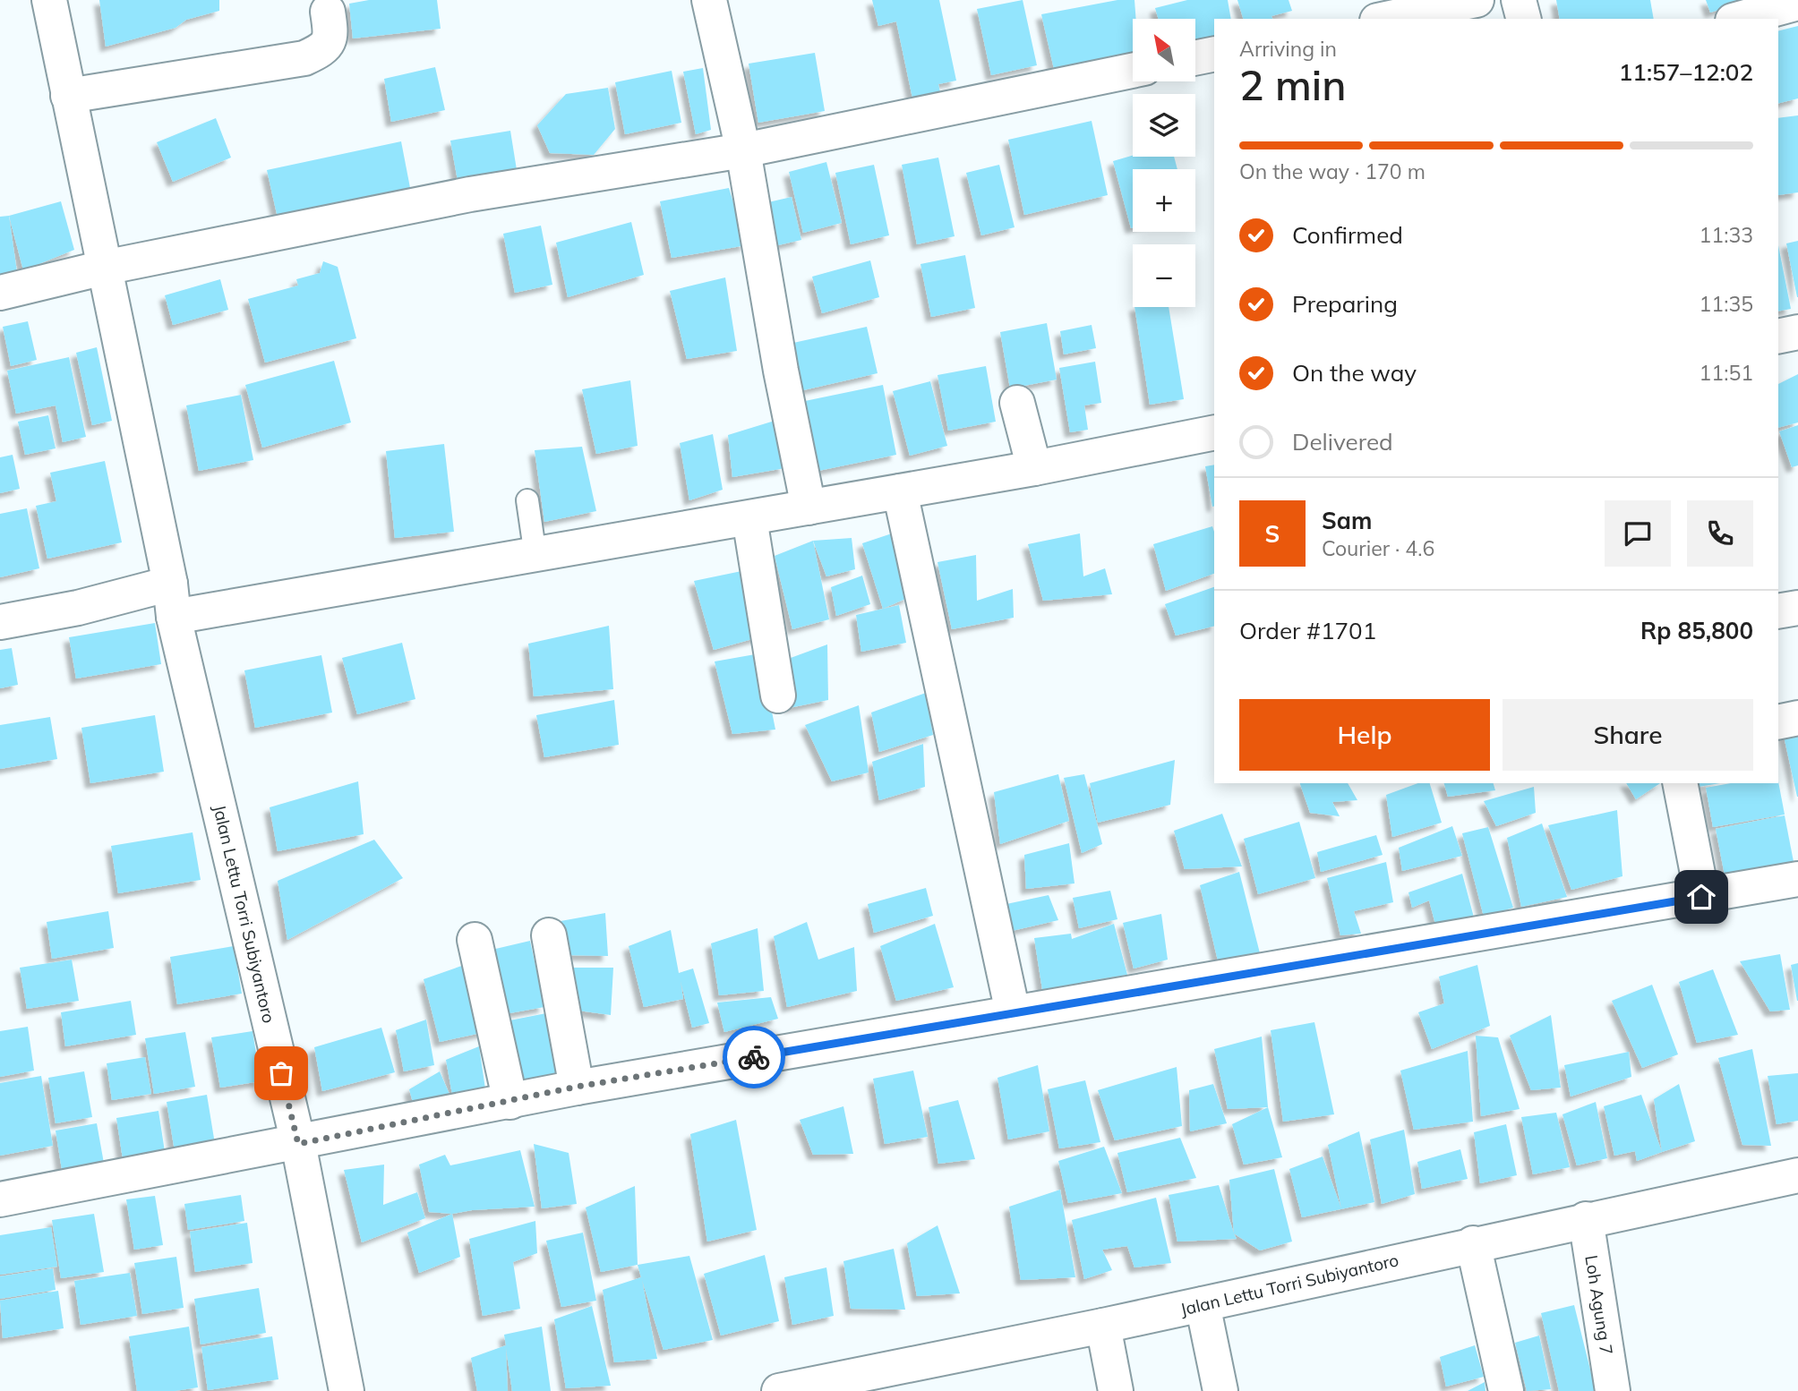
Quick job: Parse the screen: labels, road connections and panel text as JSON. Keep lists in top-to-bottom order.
{
  "streets": {
    "street": ["Jalan Lettu Torri Subiyantoro", "Loh Agung 7"]
  },
  "crossings": [
    ["Jalan Lettu Torri Subiyantoro", "Loh Agung 7"]
  ],
  "north": "top left",
  "page": {
    "map_buttons": ["+", "−"],
    "heading": ["2 min", "Arriving in", "11:57–12:02"],
    "panel": [
      "Sam",
      "Courier · 4.6",
      "Order #1701",
      "Rp 85,800"
    ],
    "bar": "On the way · 170 m",
    "list": [
      ["Confirmed", "11:33"],
      ["Preparing", "11:35"],
      ["On the way", "11:51"],
      "Delivered"
    ],
    "round": "S",
    "buttons": ["Help", "Share"]
  }
}
